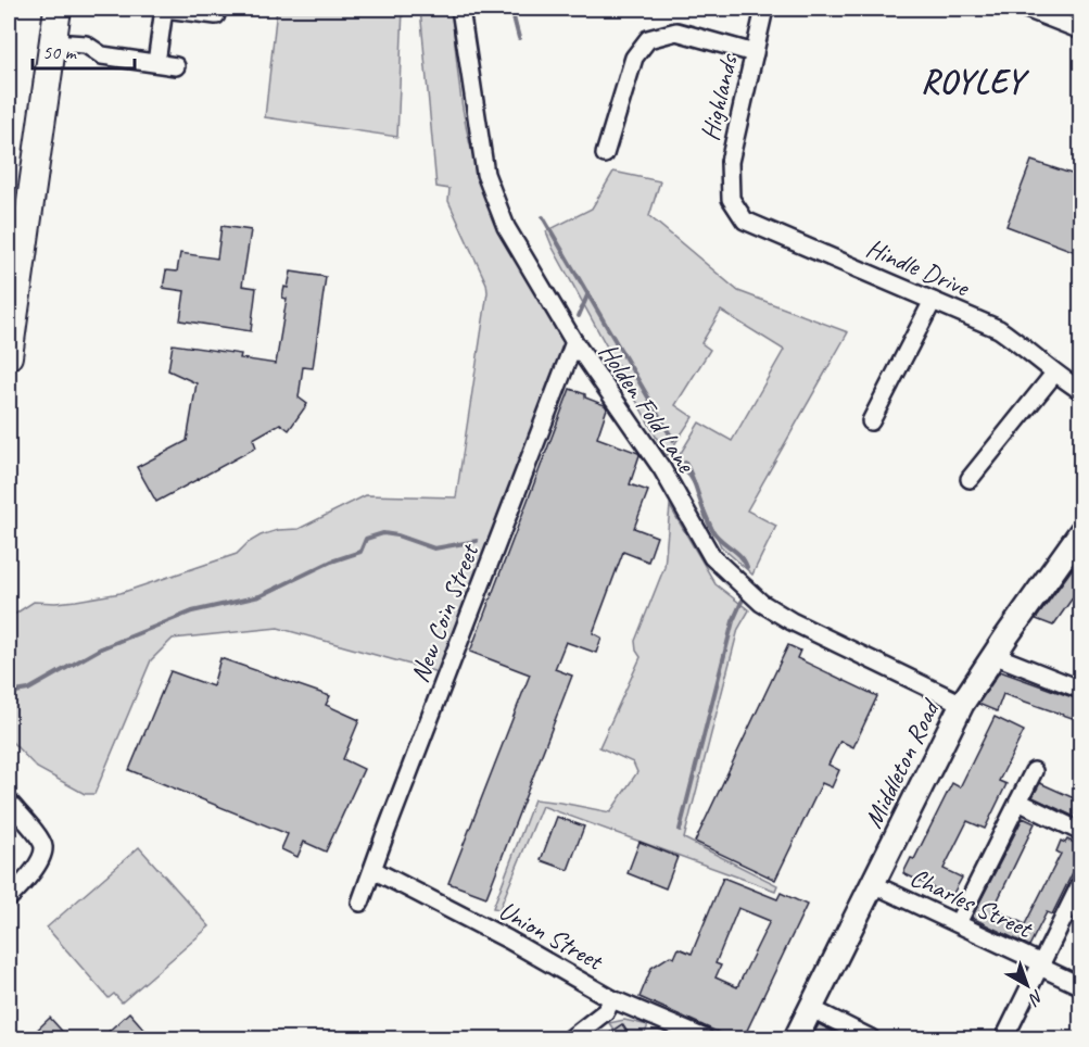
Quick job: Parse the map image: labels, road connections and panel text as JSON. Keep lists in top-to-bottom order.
{
  "streets": {
    "main road": ["Middleton Road"],
    "street": [
      "Highlands",
      "Hindle Drive",
      "Holden Fold Lane",
      "New Coin Street",
      "Charles Street",
      "Union Street"
    ]
  },
  "crossings": [
    ["Highlands", "Hindle Drive"],
    ["Holden Fold Lane", "New Coin Street"],
    ["Holden Fold Lane", "Middleton Road"],
    ["New Coin Street", "Union Street"],
    ["Middleton Road", "Charles Street"]
  ],
  "districts": ["ROYLEY"],
  "scale_bar": "50 m",
  "north": "bottom right"
}
